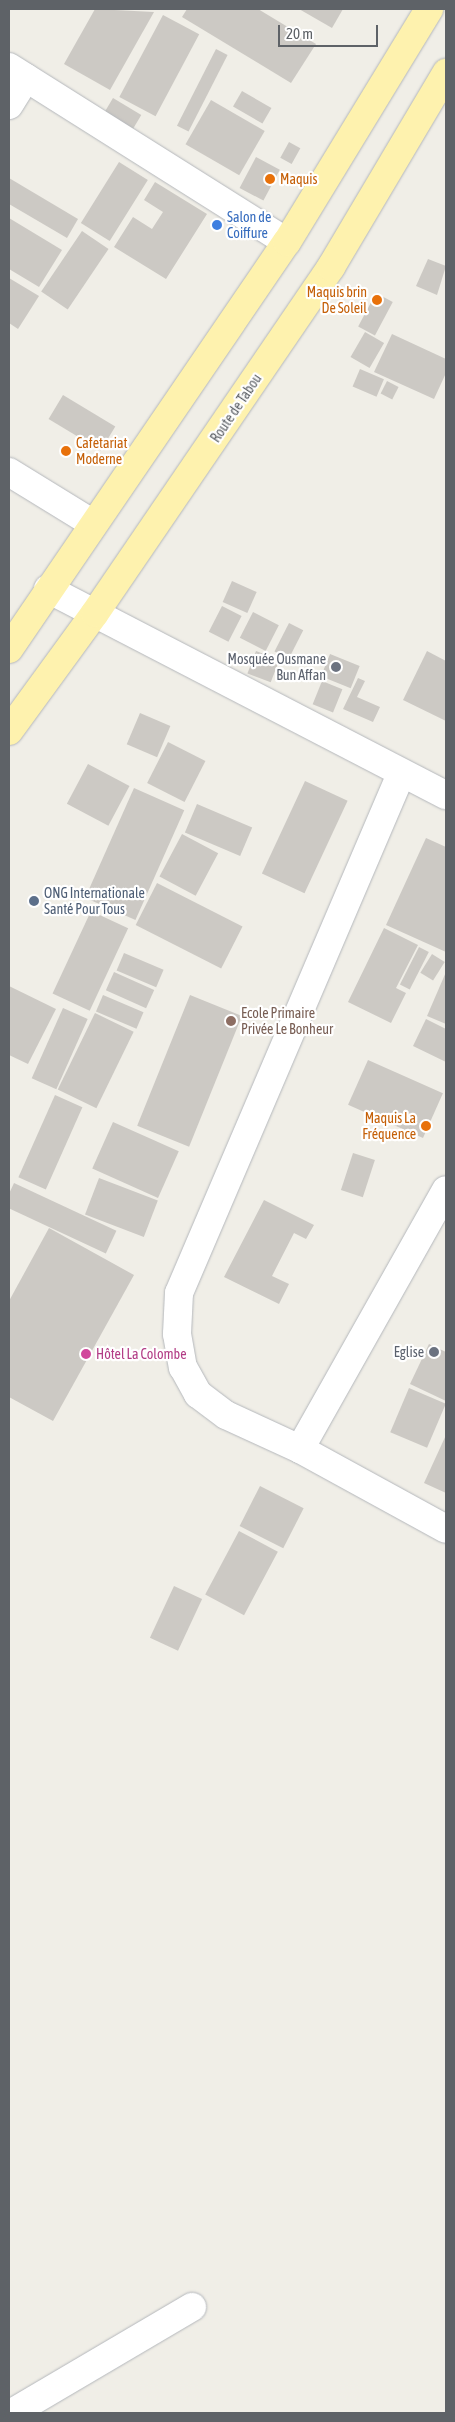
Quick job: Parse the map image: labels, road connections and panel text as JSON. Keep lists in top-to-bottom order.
{
  "streets": {
    "main road": ["Route de Tabou"]
  },
  "places": [
    "Maquis",
    "Salon de Coiffure",
    "Maquis brin De Soleil",
    "Cafetariat Moderne",
    "Mosquée Ousmane Bun Affan",
    "ONG Internationale Santé Pour Tous",
    "Ecole Primaire Privée Le Bonheur",
    "Maquis La Fréquence",
    "Eglise",
    "Hôtel La Colombe"
  ],
  "scale_bar": "20 m"
}
